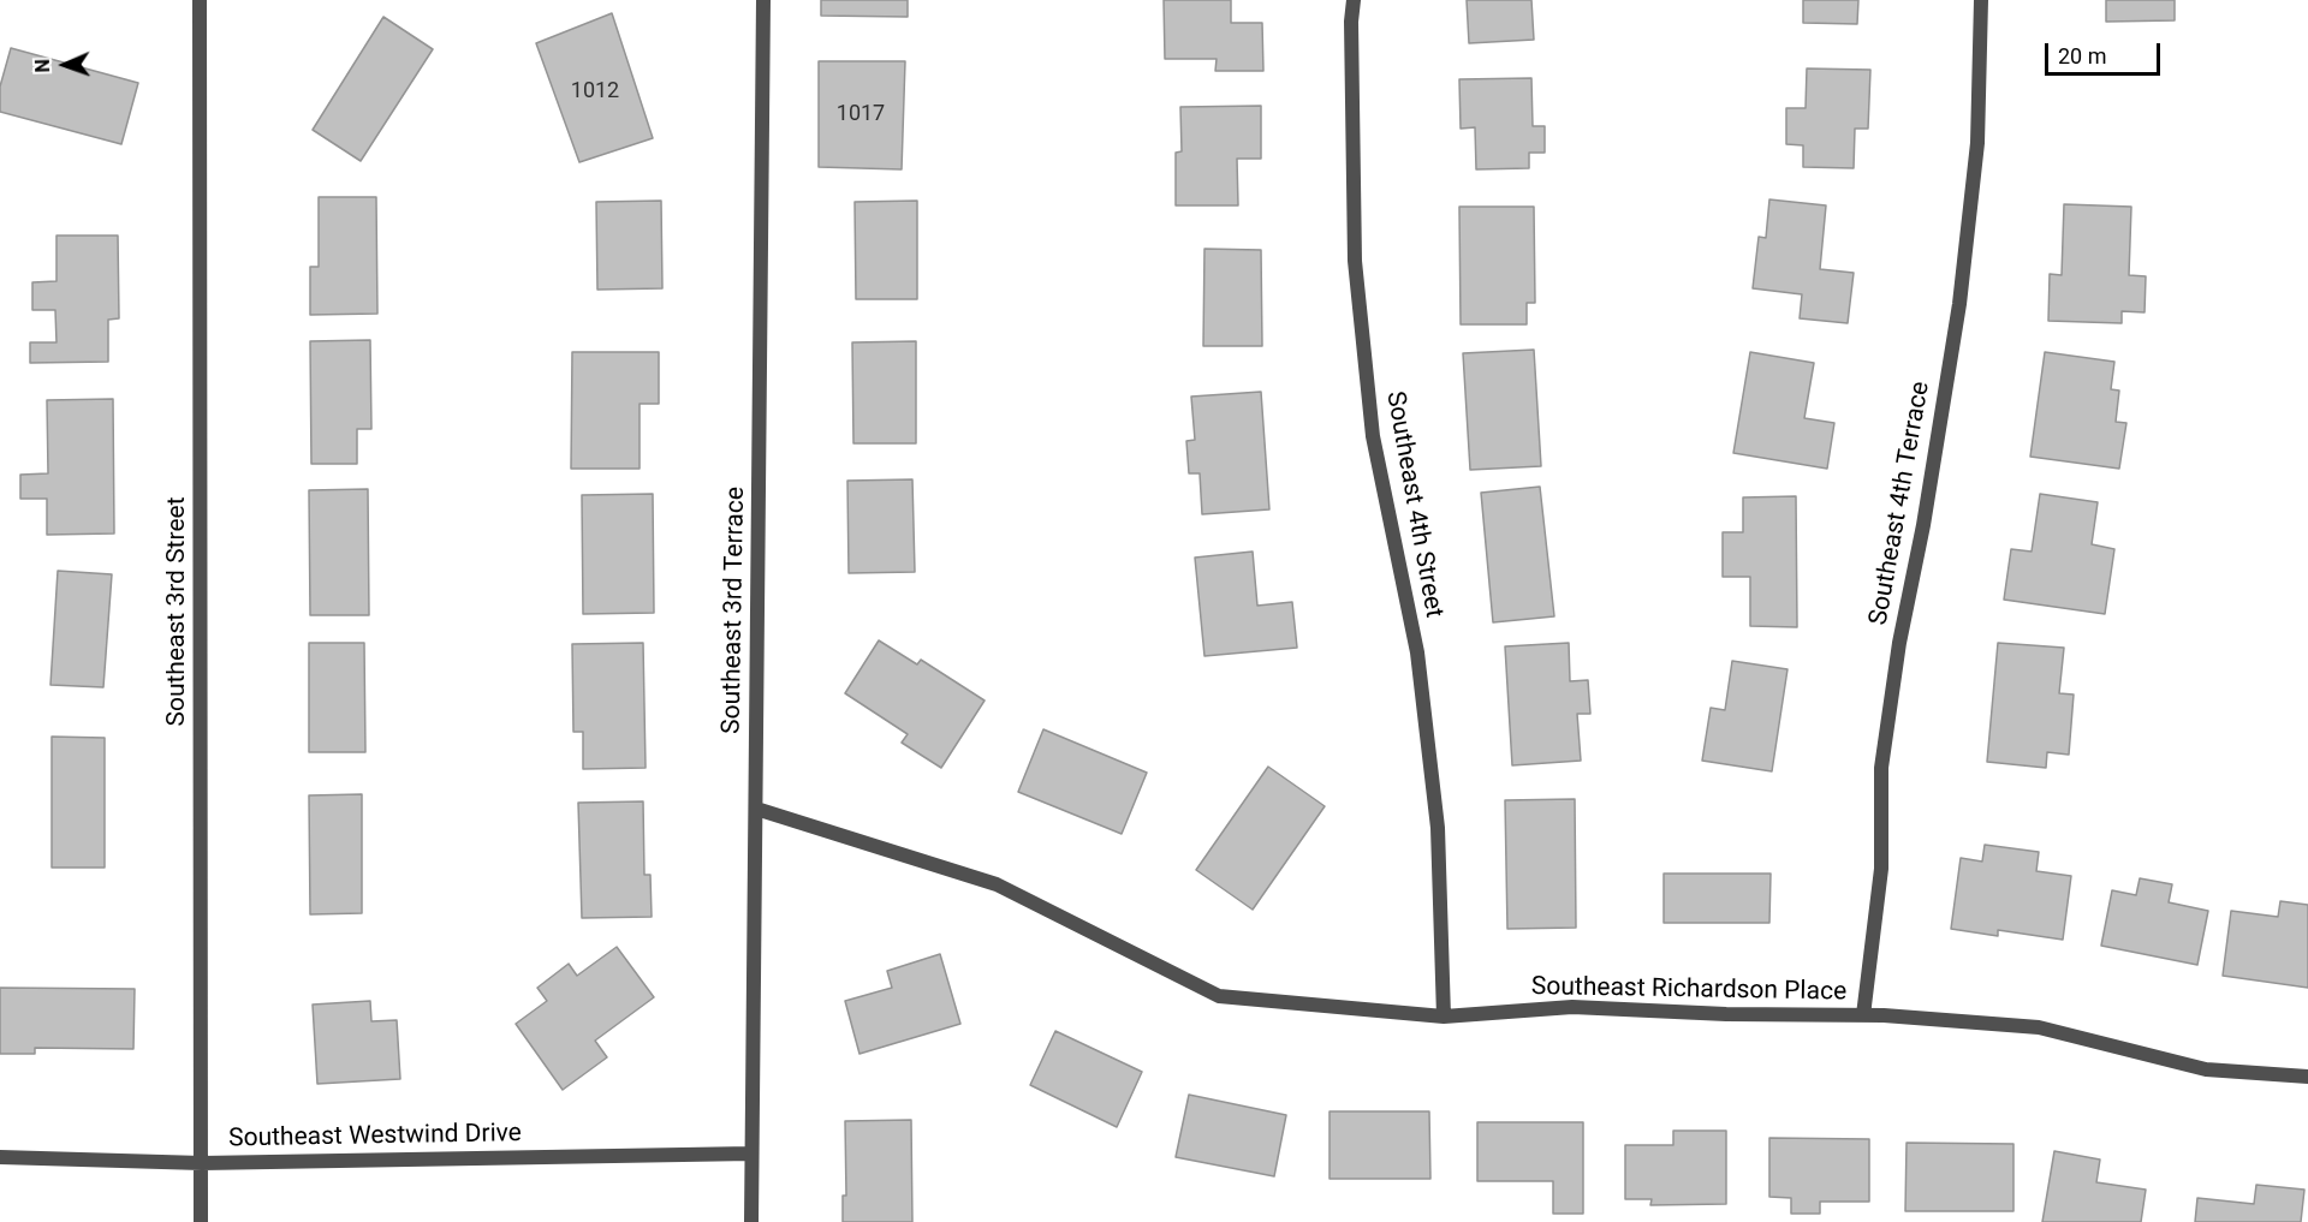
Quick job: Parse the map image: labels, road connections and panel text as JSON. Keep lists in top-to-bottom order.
{
  "streets": {
    "street": [
      "Southeast 4th Terrace",
      "Southeast 4th Street",
      "Southeast 3rd Terrace",
      "Southeast 3rd Street",
      "Southeast Richardson Place",
      "Southeast Westwind Drive"
    ]
  },
  "crossings": [
    ["Southeast 4th Terrace", "Southeast Richardson Place"],
    ["Southeast 4th Street", "Southeast Richardson Place"],
    ["Southeast 3rd Terrace", "Southeast Richardson Place"],
    ["Southeast 3rd Terrace", "Southeast Westwind Drive"],
    ["Southeast 3rd Street", "Southeast Westwind Drive"]
  ],
  "house_numbers": ["1012", "1017"],
  "scale_bar": "20 m",
  "north": "left"
}
